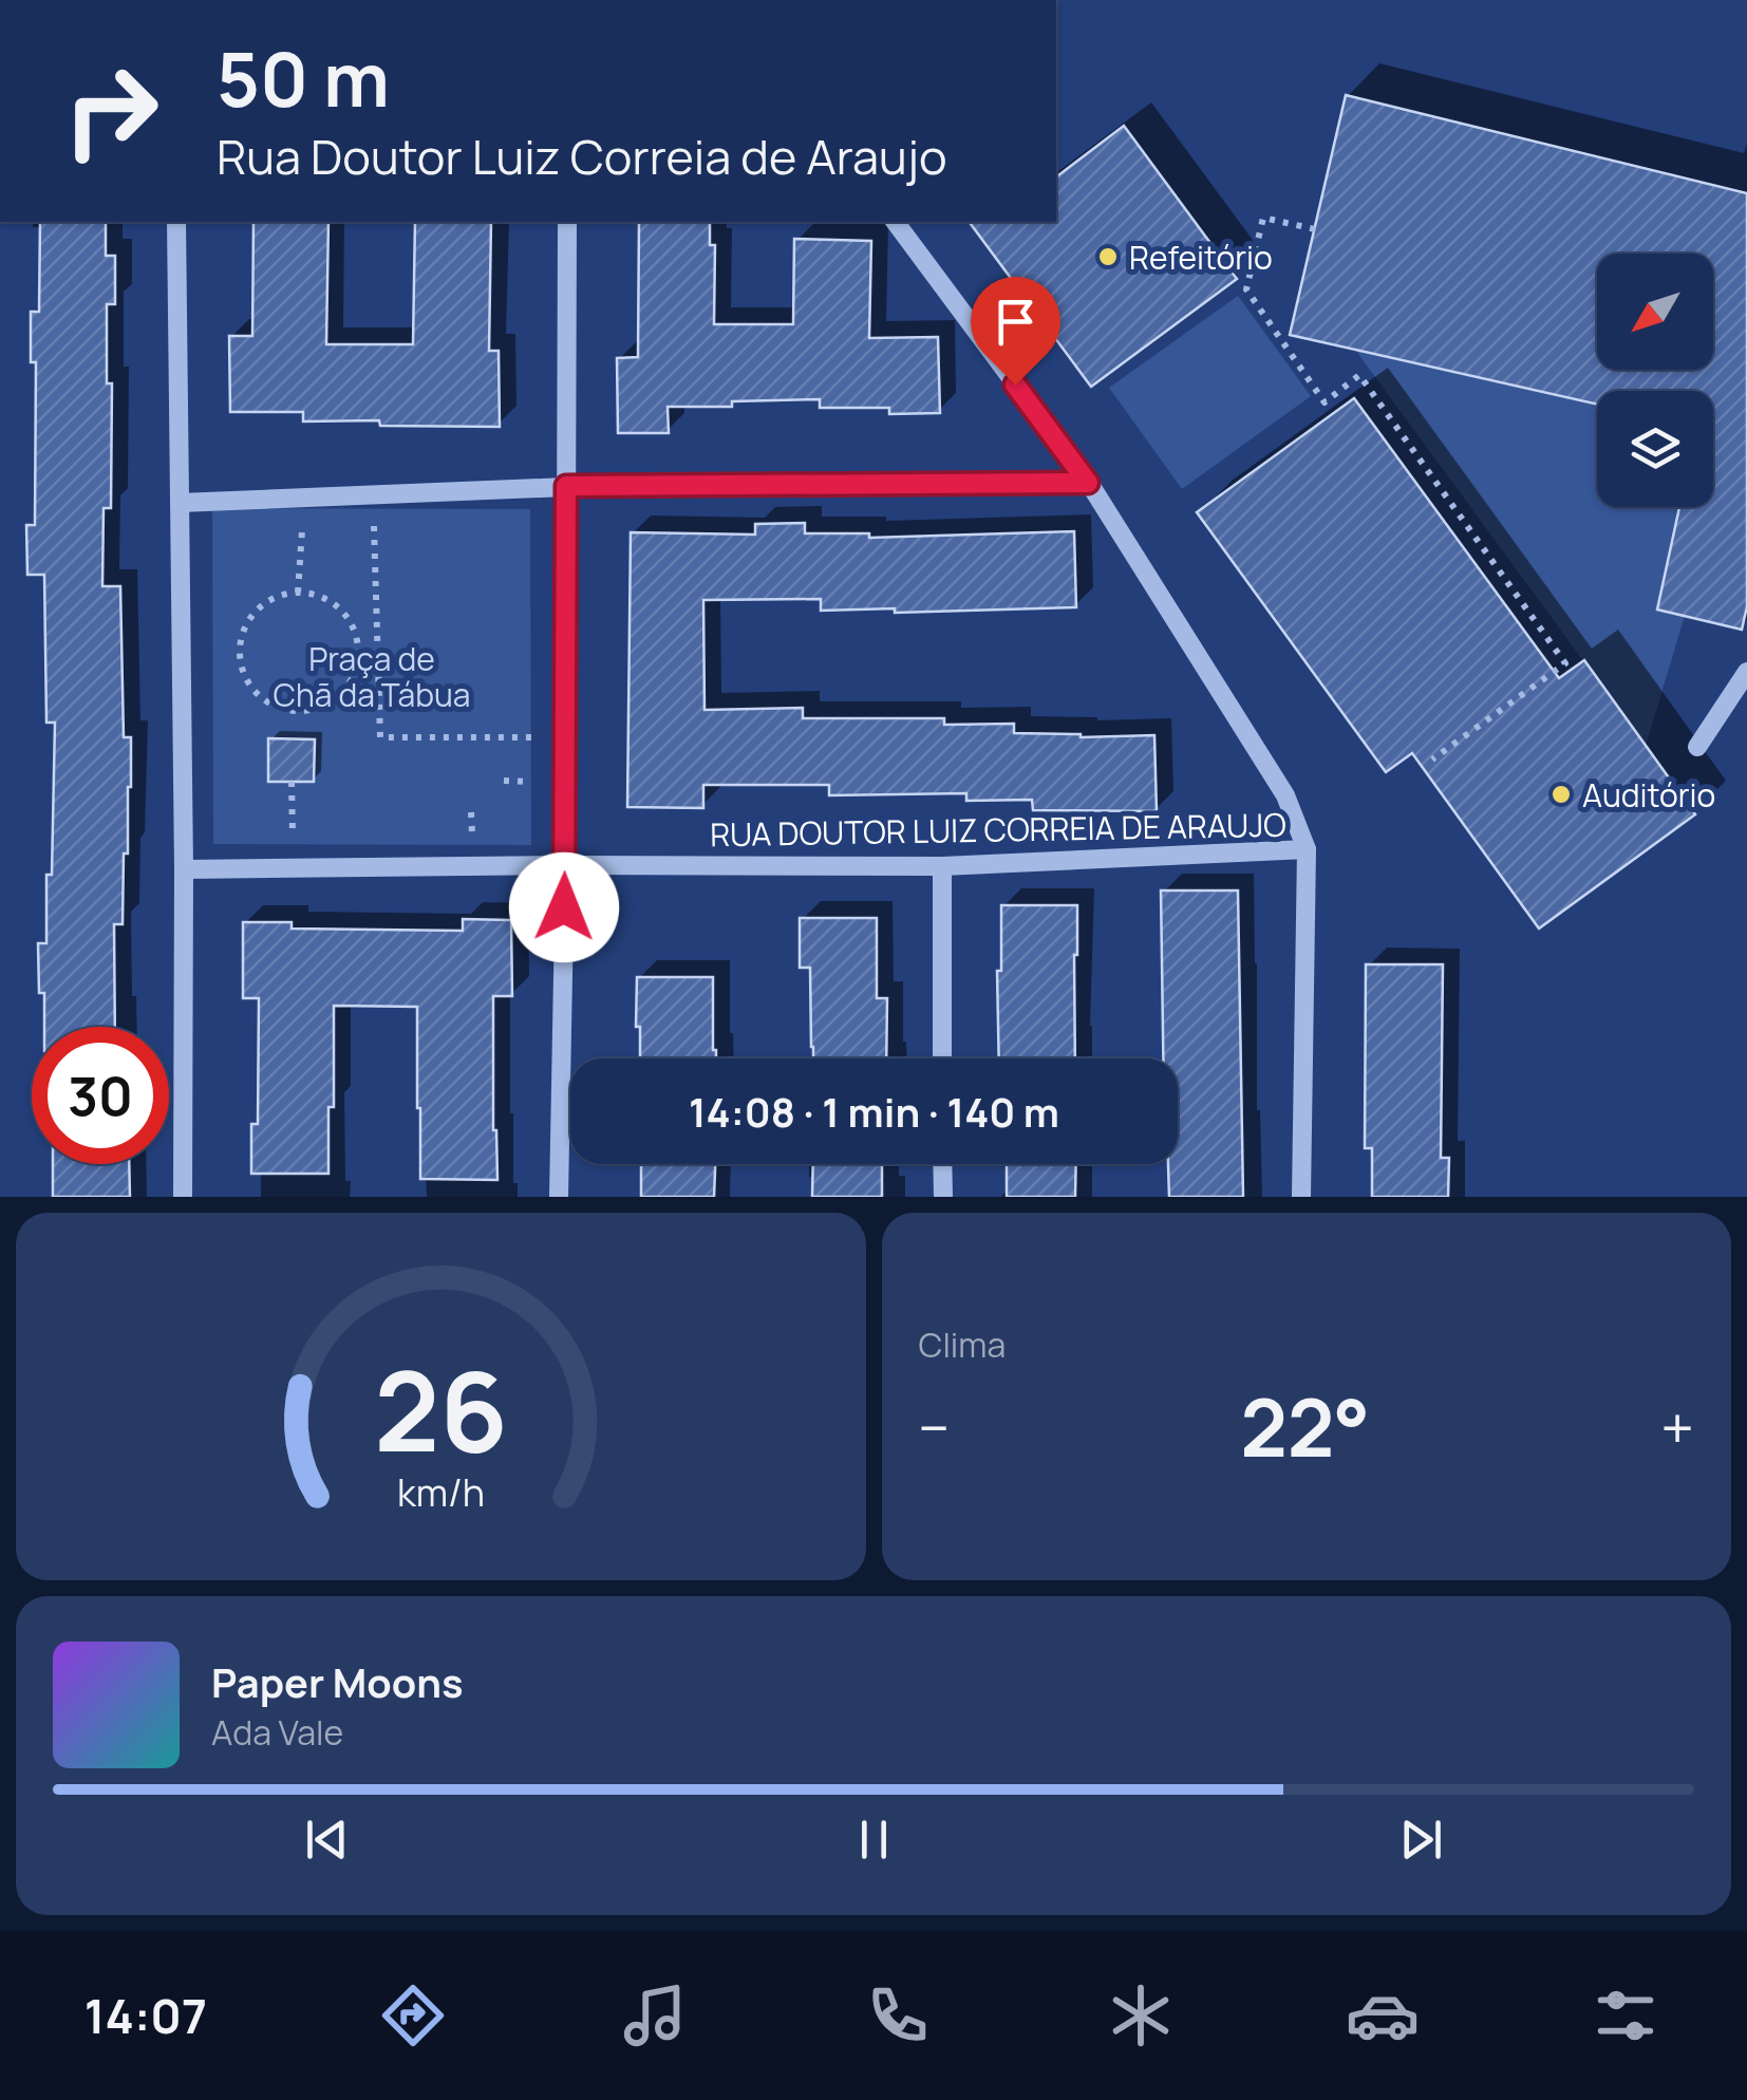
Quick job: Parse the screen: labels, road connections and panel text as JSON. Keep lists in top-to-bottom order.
{
  "streets": {
    "street": ["RUA DOUTOR LUIZ CORREIA DE ARAUJO"]
  },
  "parks": ["Praça de Chã da Tábua"],
  "places": ["Refeitório", "Auditório"],
  "north": "bottom left",
  "page": {
    "turn": ["50 m", "Rua Doutor Luiz Correia de Araujo"],
    "limit": "30",
    "trip": "14:08 · 1 min · 140 m",
    "tile": "Clima",
    "heat": ["−", "22°", "+"],
    "song": ["Paper Moons", "Ada Vale"],
    "tabs": "14:07",
    "gauge": ["26", "km/h"]
  }
}
